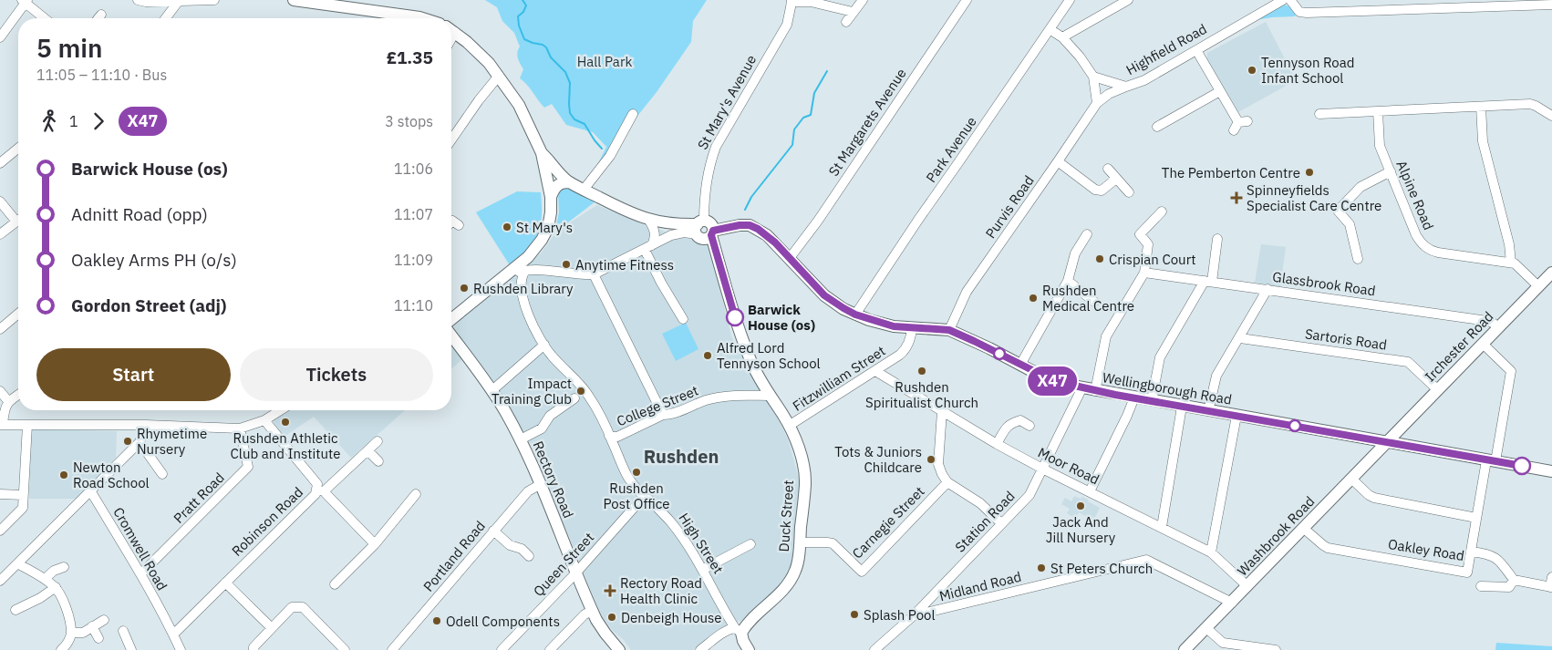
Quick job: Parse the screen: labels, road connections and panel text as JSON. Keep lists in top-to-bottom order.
{
  "streets": {
    "main road": [
      "Irchester Road",
      "Wellingborough Road",
      "Rectory Road",
      "Duck Street",
      "Washbrook Road",
      "High Street"
    ],
    "street": [
      "Highfield Road",
      "St Mary's Avenue",
      "St Margarets Avenue",
      "Park Avenue",
      "Alpine Road",
      "Purvis Road",
      "Glassbrook Road",
      "Sartoris Road",
      "Fitzwilliam Street",
      "College Street",
      "Moor Road",
      "Pratt Road",
      "Robinson Road",
      "Station Road",
      "Carnegie Street",
      "Cromwell Road",
      "Oakley Road",
      "Portland Road",
      "Queen Street",
      "Midland Road"
    ]
  },
  "crossings": [
    ["Highfield Road", "Purvis Road"],
    ["St Margarets Avenue", "Wellingborough Road"],
    ["Park Avenue", "Wellingborough Road"],
    ["Purvis Road", "Wellingborough Road"],
    ["Glassbrook Road", "Irchester Road"],
    ["Sartoris Road", "Irchester Road"],
    ["Irchester Road", "Wellingborough Road"],
    ["Irchester Road", "Washbrook Road"],
    ["Irchester Road", "Oakley Road"],
    ["Fitzwilliam Street", "Wellingborough Road"],
    ["Fitzwilliam Street", "Moor Road"],
    ["Fitzwilliam Street", "Duck Street"],
    ["Wellingborough Road", "Duck Street"],
    ["Wellingborough Road", "Station Road"],
    ["Wellingborough Road", "Washbrook Road"],
    ["Wellingborough Road", "Oakley Road"],
    ["College Street", "Duck Street"],
    ["College Street", "High Street"],
    ["Moor Road", "Station Road"],
    ["Moor Road", "Washbrook Road"],
    ["Rectory Road", "Portland Road"],
    ["Rectory Road", "Queen Street"],
    ["Pratt Road", "Cromwell Road"],
    ["Duck Street", "Carnegie Street"],
    ["Duck Street", "High Street"],
    ["Robinson Road", "Cromwell Road"],
    ["Station Road", "Midland Road"],
    ["Washbrook Road", "Oakley Road"],
    ["Washbrook Road", "Midland Road"],
    ["High Street", "Queen Street"]
  ],
  "districts": ["Rushden"],
  "parks": ["Hall Park"],
  "places": {
    "other": [
      "Tennyson Road Infant School",
      "The Pemberton Centre",
      "St Mary's",
      "Crispian Court",
      "Anytime Fitness",
      "Rushden Library",
      "Rushden Medical Centre",
      "Barwick House (os)",
      "Alfred Lord Tennyson School",
      "Rushden Spiritualist Church",
      "Impact Training Club",
      "Rushden Athletic Club and Institute",
      "Rhymetime Nursery",
      "Tots & Juniors Childcare",
      "Rushden Post Office",
      "Newton Road School",
      "Jack And Jill Nursery",
      "St Peters Church",
      "Splash Pool",
      "Denbeigh House",
      "Odell Components"
    ],
    "health": ["Spinneyfields Specialist Care Centre", "Rectory Road Health Clinic"]
  },
  "lines": ["bus line X47"],
  "page": {
    "on_map": "X47",
    "heading": ["5 min", "11:05 – 11:10 · Bus", "£1.35"],
    "legs": ["1", "X47", "3 stops"],
    "list": [
      {
        "name": "Barwick House (os)",
        "value": "11:06"
      },
      {
        "name": "Adnitt Road (opp)",
        "value": "11:07"
      },
      {
        "name": "Oakley Arms PH (o/s)",
        "value": "11:09"
      },
      {
        "name": "Gordon Street (adj)",
        "value": "11:10"
      }
    ],
    "buttons": ["Start", "Tickets"]
  }
}
